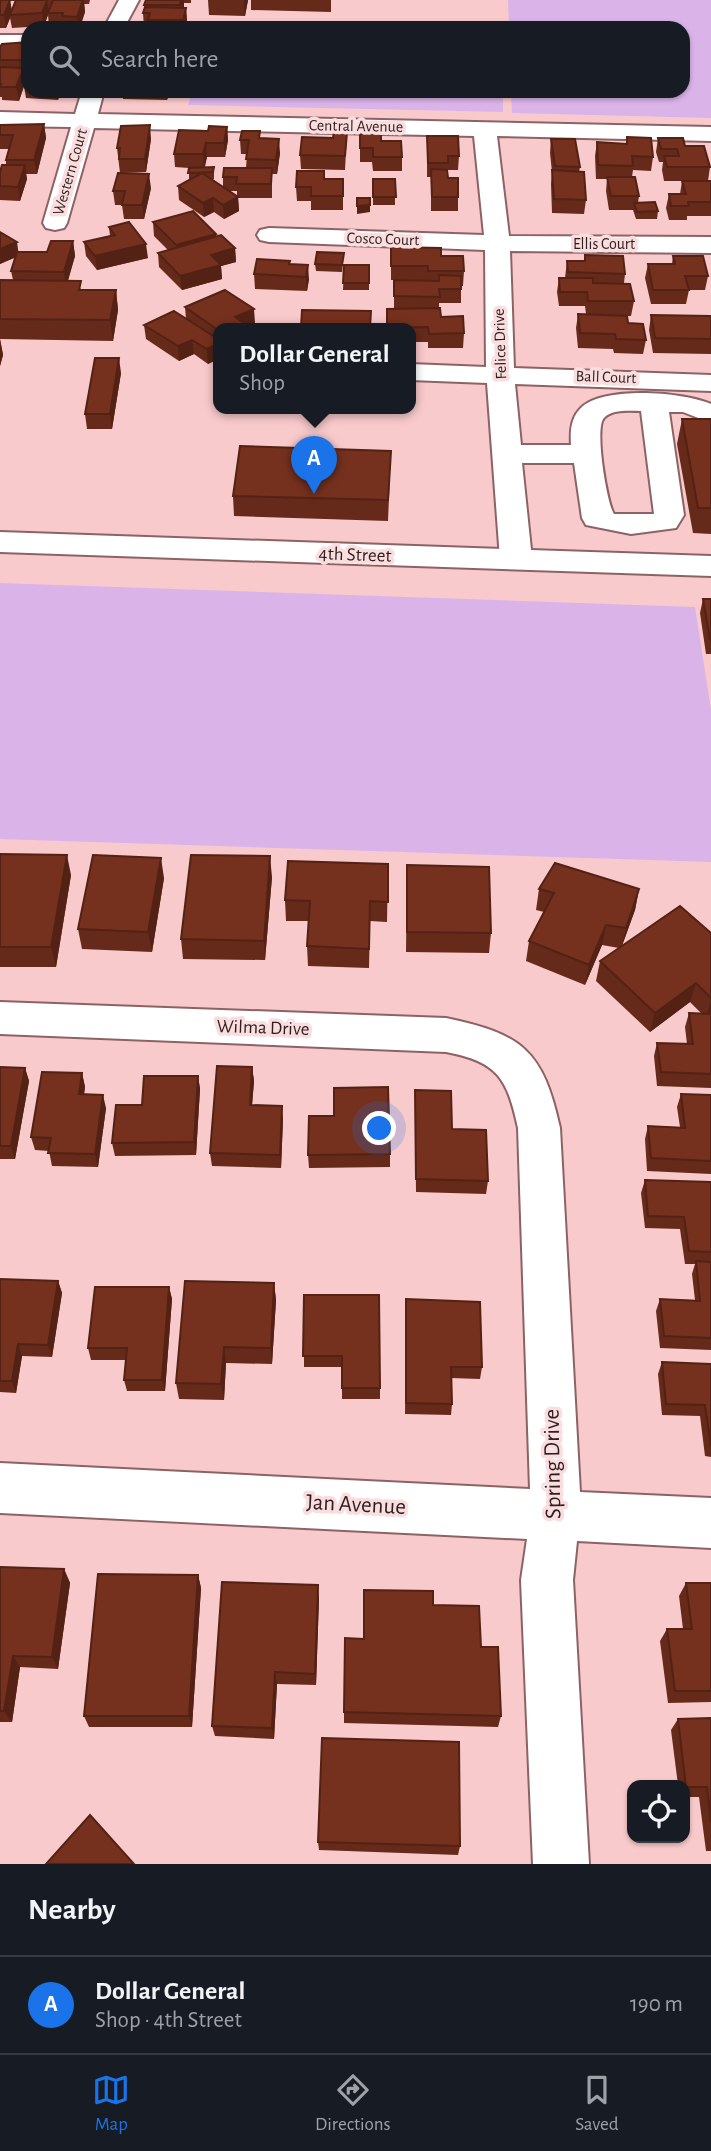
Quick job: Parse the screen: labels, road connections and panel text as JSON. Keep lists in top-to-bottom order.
{
  "streets": {
    "street": [
      "Central Avenue",
      "Western Court",
      "Cosco Court",
      "Ellis Court",
      "Felice Drive",
      "Ball Court",
      "4th Street",
      "Wilma Drive",
      "Spring Drive",
      "Jan Avenue"
    ]
  },
  "crossings": [
    ["Central Avenue", "Western Court"],
    ["Central Avenue", "Felice Drive"],
    ["Cosco Court", "Ellis Court"],
    ["Cosco Court", "Felice Drive"],
    ["Ellis Court", "Felice Drive"],
    ["Felice Drive", "Ball Court"],
    ["Felice Drive", "4th Street"],
    ["Wilma Drive", "Spring Drive"],
    ["Spring Drive", "Jan Avenue"]
  ],
  "page": {
    "search": "Search here",
    "popup": ["Dollar General", "Shop"],
    "pins": "A",
    "heading": "Nearby",
    "list": [
      {
        "mark": "A",
        "name": "Dollar General",
        "note": "Shop · 4th Street",
        "value": "190 m"
      }
    ],
    "nav": ["Map", "Directions", "Saved"]
  }
}
